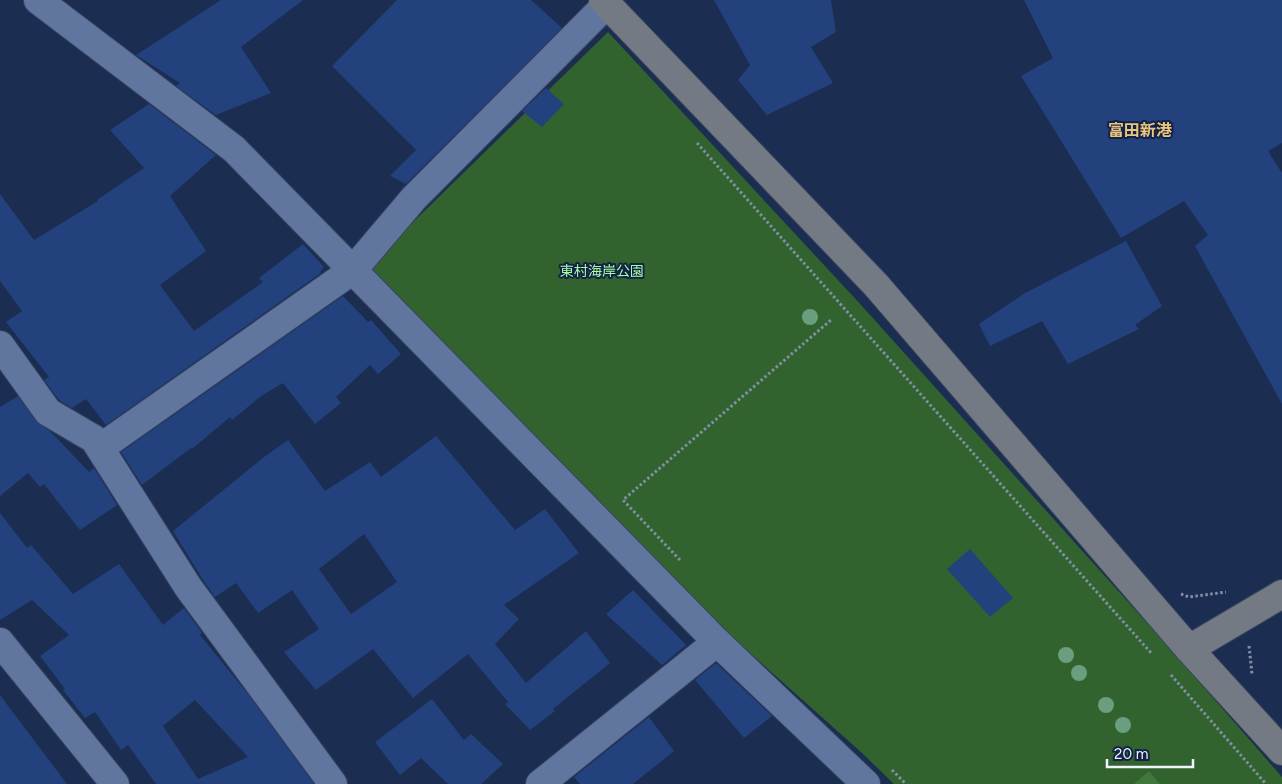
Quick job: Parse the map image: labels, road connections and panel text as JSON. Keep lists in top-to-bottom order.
{
  "districts": ["富田新港"],
  "parks": ["東村海岸公園"],
  "scale_bar": "20 m"
}
